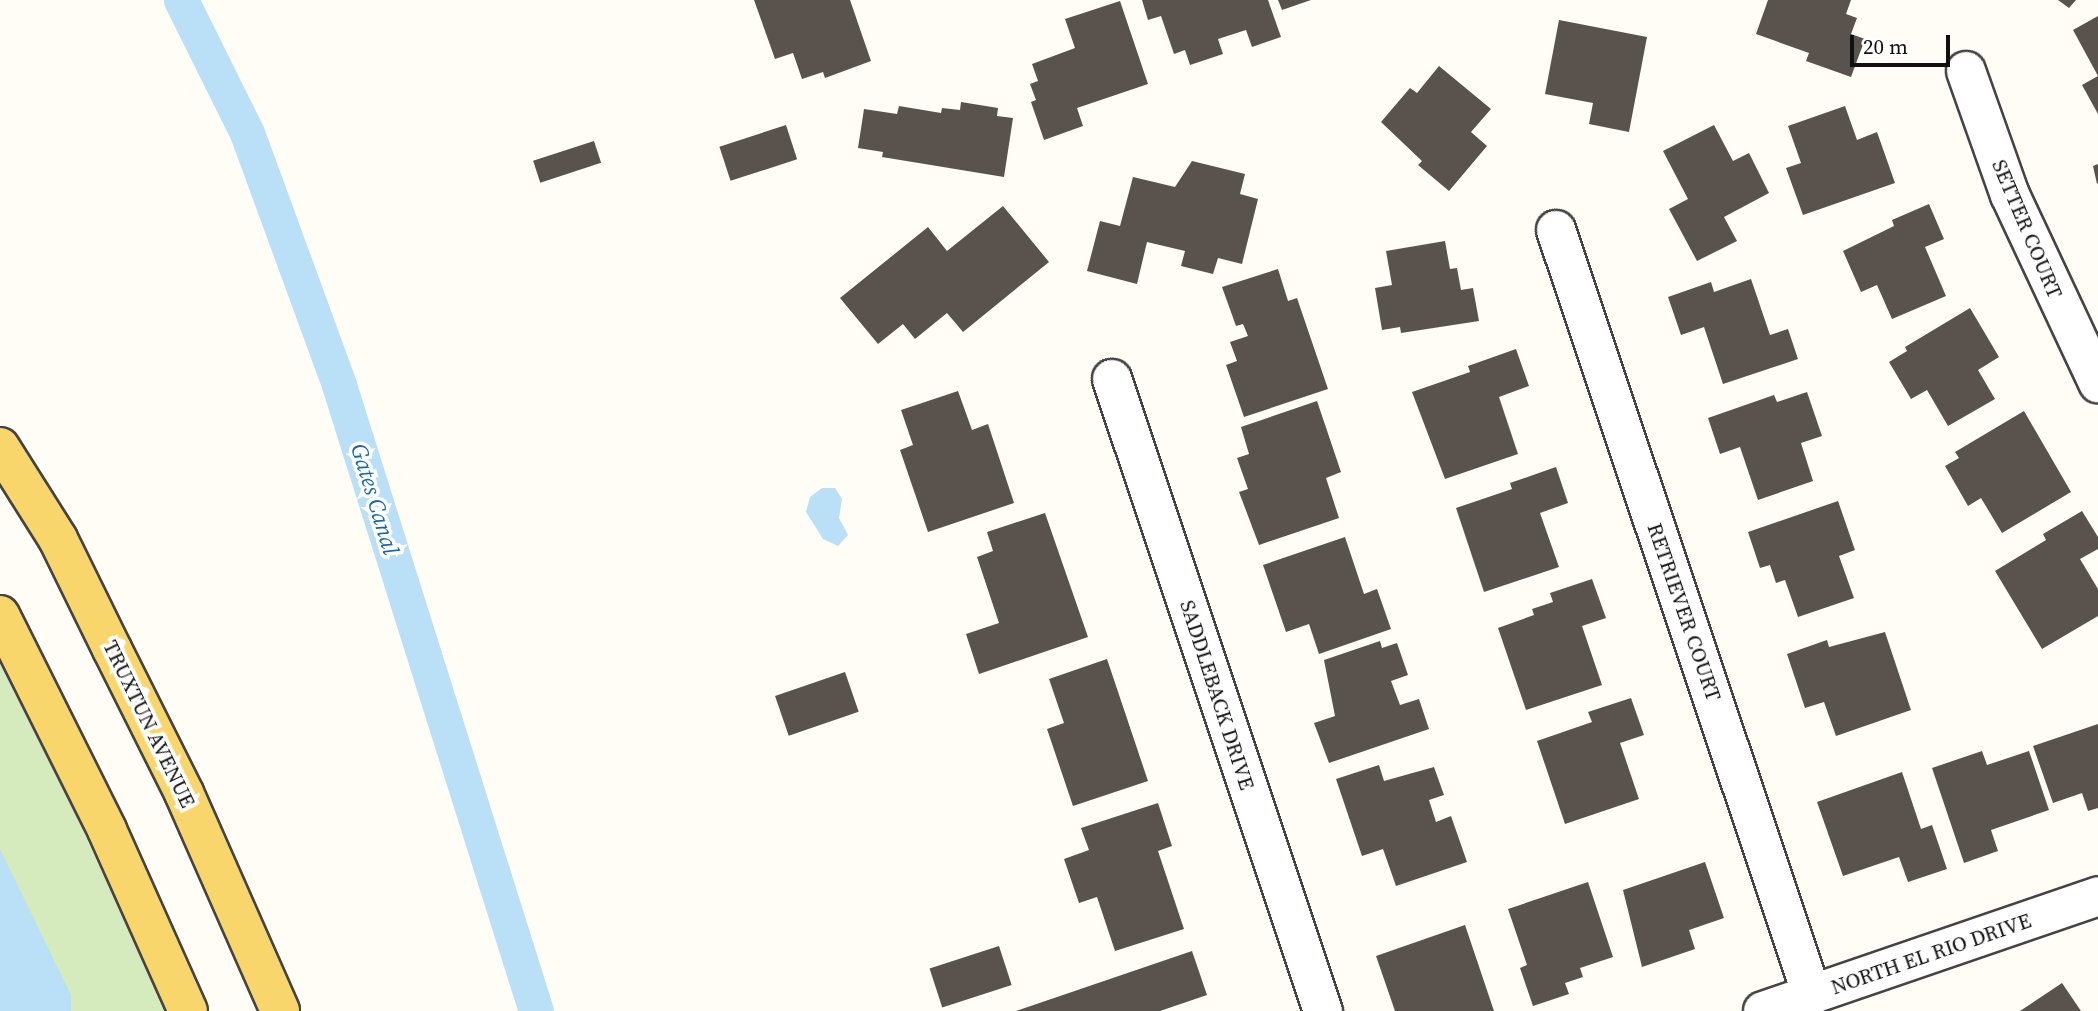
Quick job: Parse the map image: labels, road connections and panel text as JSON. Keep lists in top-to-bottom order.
{
  "streets": {
    "main road": ["TRUXTUN AVENUE"],
    "street": [
      "SETTER COURT",
      "RETRIEVER COURT",
      "SADDLEBACK DRIVE",
      "NORTH EL RIO DRIVE"
    ]
  },
  "crossings": [
    ["RETRIEVER COURT", "NORTH EL RIO DRIVE"]
  ],
  "water": ["Gates Canal"],
  "scale_bar": "20 m"
}
